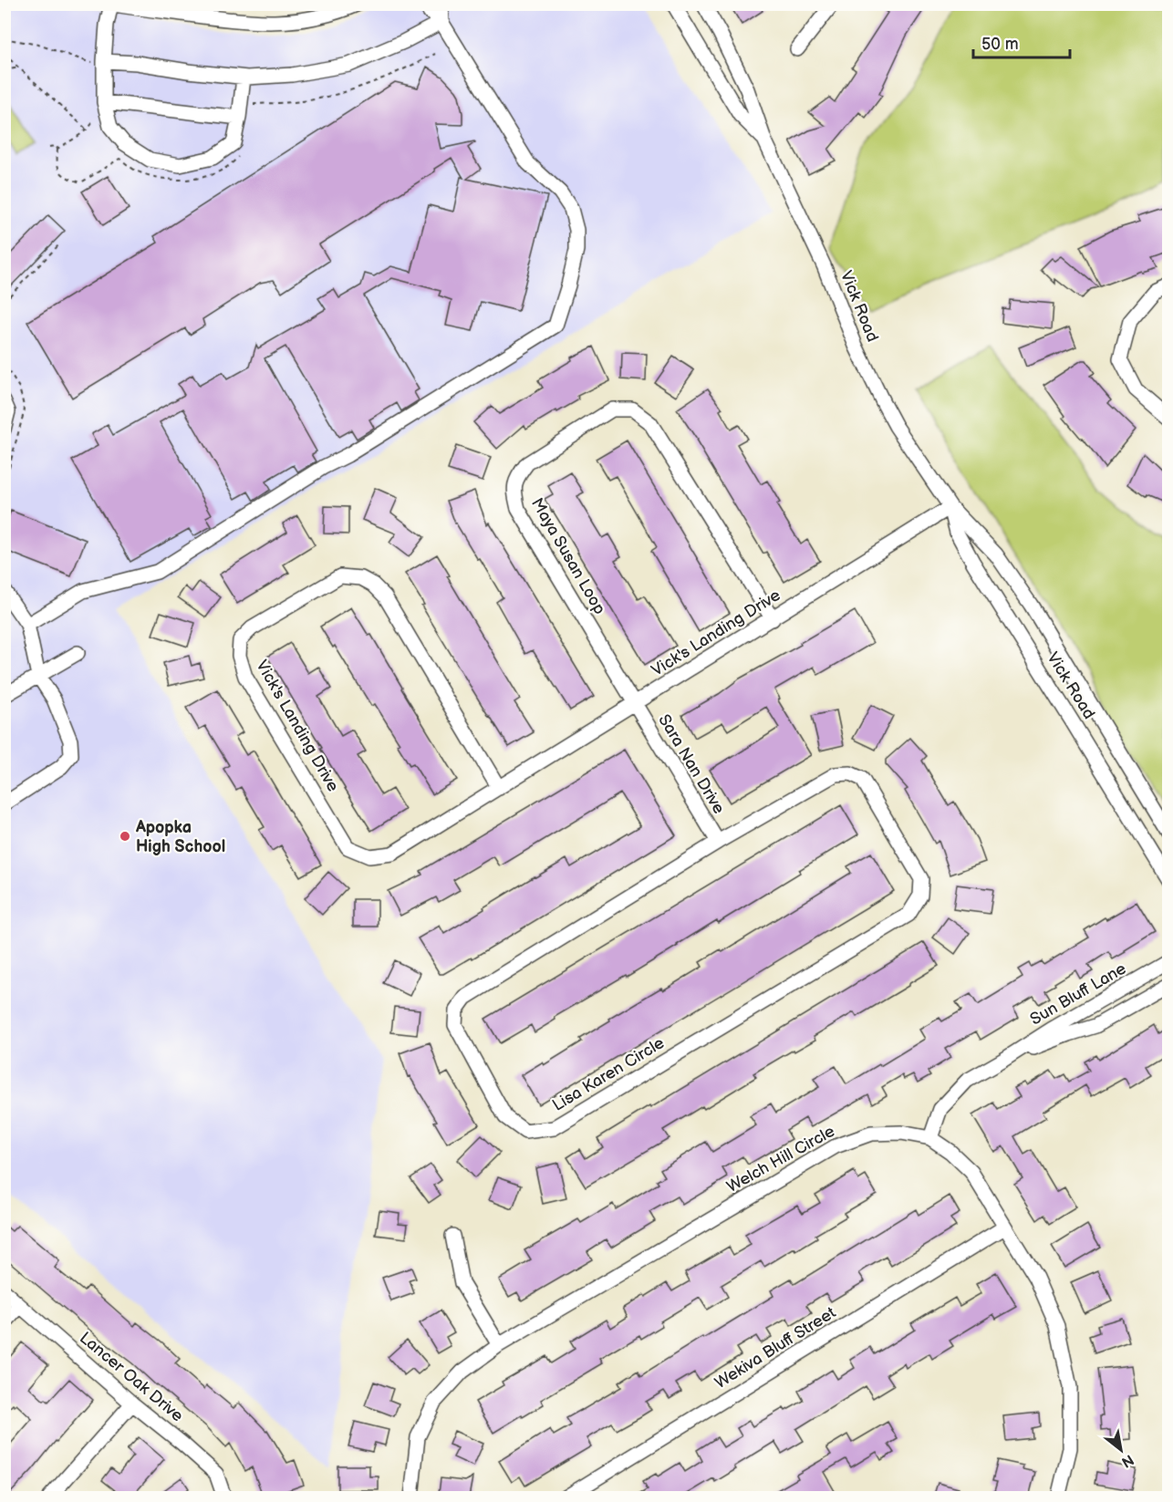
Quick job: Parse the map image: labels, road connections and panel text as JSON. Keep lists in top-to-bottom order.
{
  "streets": {
    "street": [
      "Vick Road",
      "Maya Susan Loop",
      "Vick's Landing Drive",
      "Sara Nan Drive",
      "Sun Bluff Lane",
      "Lisa Karen Circle",
      "Welch Hill Circle",
      "Wekiva Bluff Street",
      "Lancer Oak Drive"
    ]
  },
  "crossings": [
    ["Vick Road", "Vick's Landing Drive"],
    ["Maya Susan Loop", "Vick's Landing Drive"],
    ["Maya Susan Loop", "Sara Nan Drive"],
    ["Vick's Landing Drive", "Sara Nan Drive"],
    ["Sara Nan Drive", "Lisa Karen Circle"],
    ["Sun Bluff Lane", "Welch Hill Circle"],
    ["Welch Hill Circle", "Wekiva Bluff Street"]
  ],
  "places": ["Apopka High School"],
  "scale_bar": "50 m",
  "north": "bottom right"
}
